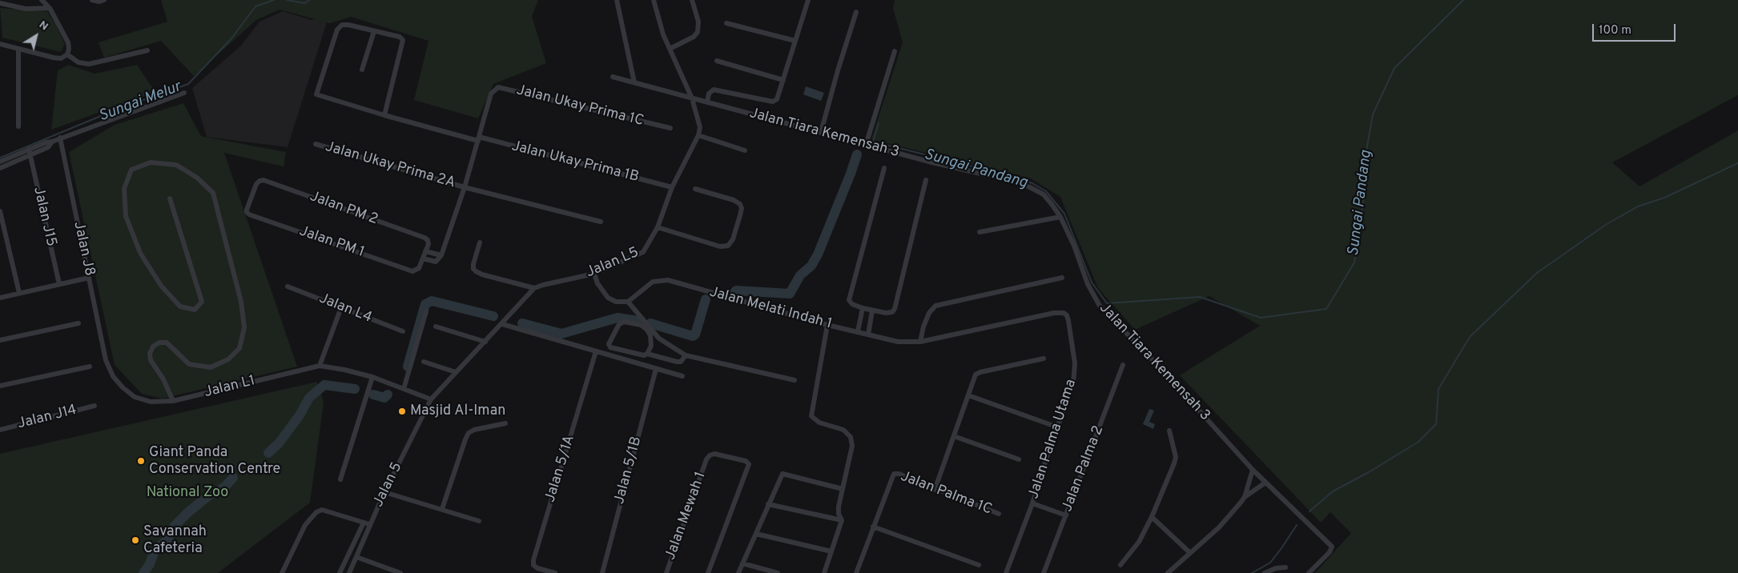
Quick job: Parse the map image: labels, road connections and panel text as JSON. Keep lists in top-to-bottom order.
{
  "streets": {
    "street": [
      "Jalan Ukay Prima 1C",
      "Jalan Tiara Kemensah 3",
      "Jalan Ukay Prima 1B",
      "Jalan Ukay Prima 2A",
      "Jalan PM 2",
      "Jalan J15",
      "Jalan PM 1",
      "Jalan J8",
      "Jalan L5",
      "Jalan L4",
      "Jalan Melati Indah 1",
      "Jalan L1",
      "Jalan J14",
      "Jalan Palma Utama",
      "Jalan 5/1A",
      "Jalan Palma 2",
      "Jalan 5/1B",
      "Jalan 5",
      "Jalan Palma 1C",
      "Jalan Mewah 1"
    ]
  },
  "crossings": [
    ["Jalan Ukay Prima 1C", "Jalan Ukay Prima 1B"],
    ["Jalan Ukay Prima 1B", "Jalan L5"],
    ["Jalan PM 2", "Jalan PM 1"],
    ["Jalan J8", "Jalan L1"],
    ["Jalan Melati Indah 1", "Jalan Palma Utama"],
    ["Jalan L1", "Jalan 5"]
  ],
  "water": ["Sungai Melur", "Sungai Pandang"],
  "parks": ["National Zoo"],
  "places": ["Masjid Al-Iman", "Giant Panda Conservation Centre", "Savannah Cafeteria"],
  "scale_bar": "100 m",
  "north": "top right"
}
